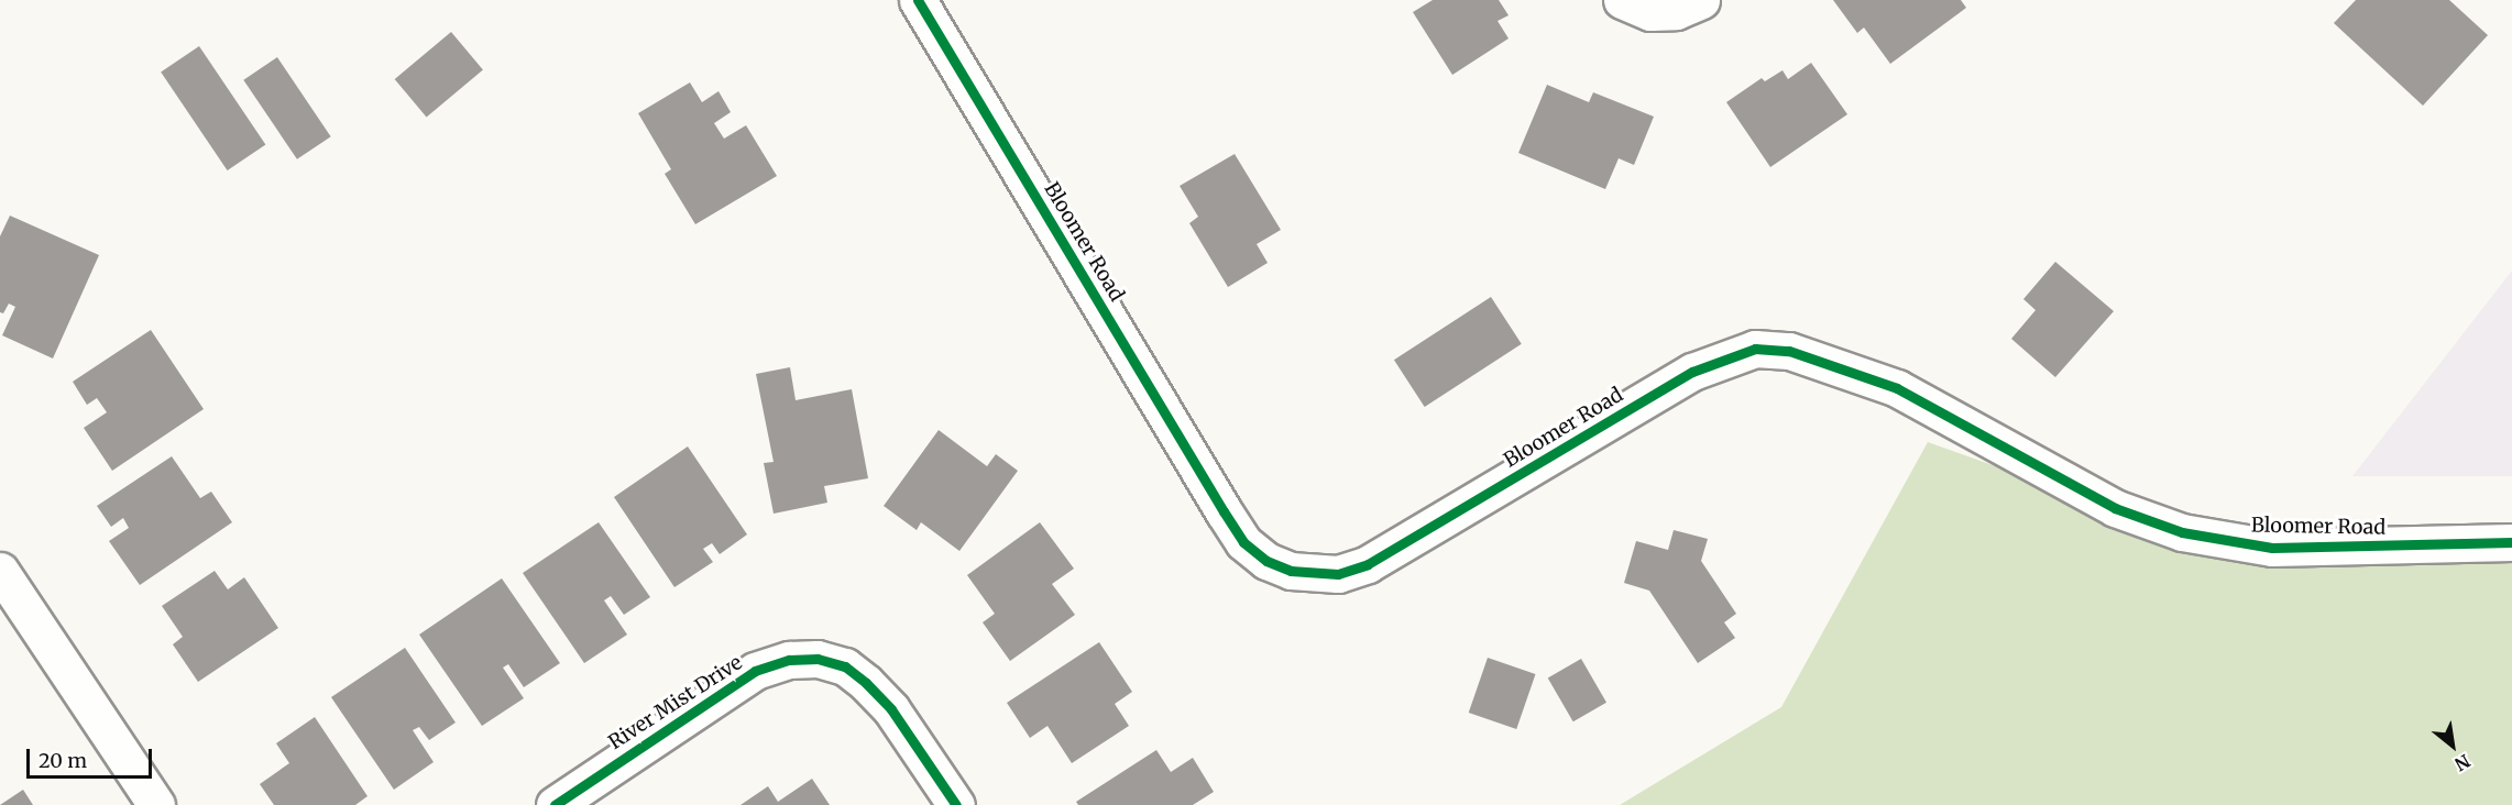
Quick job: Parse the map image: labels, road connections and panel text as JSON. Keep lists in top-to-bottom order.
{
  "streets": {
    "street": ["Bloomer Road", "River Mist Drive"]
  },
  "scale_bar": "20 m",
  "north": "bottom right"
}
